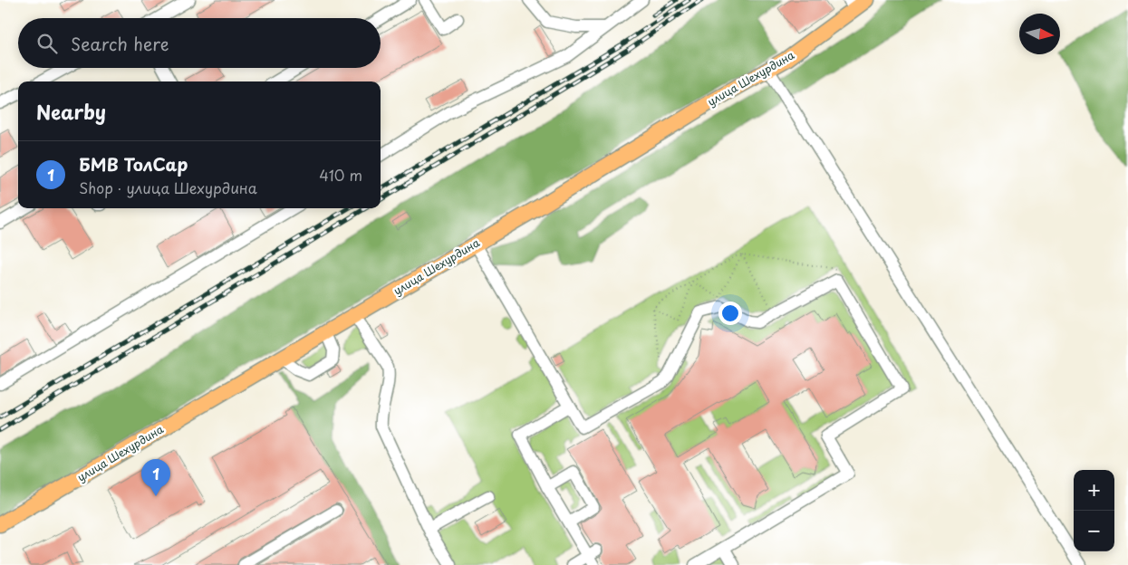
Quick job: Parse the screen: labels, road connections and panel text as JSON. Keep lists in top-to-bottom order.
{
  "streets": {
    "main road": ["улица Шехурдина"]
  },
  "north": "right",
  "page": {
    "search": "Search here",
    "heading": "Nearby",
    "list": [
      {
        "mark": "1",
        "name": "БМВ ТолСар",
        "note": "Shop · улица Шехурдина",
        "value": "410 m"
      }
    ],
    "pins": "1",
    "map_buttons": ["+", "−"]
  }
}
